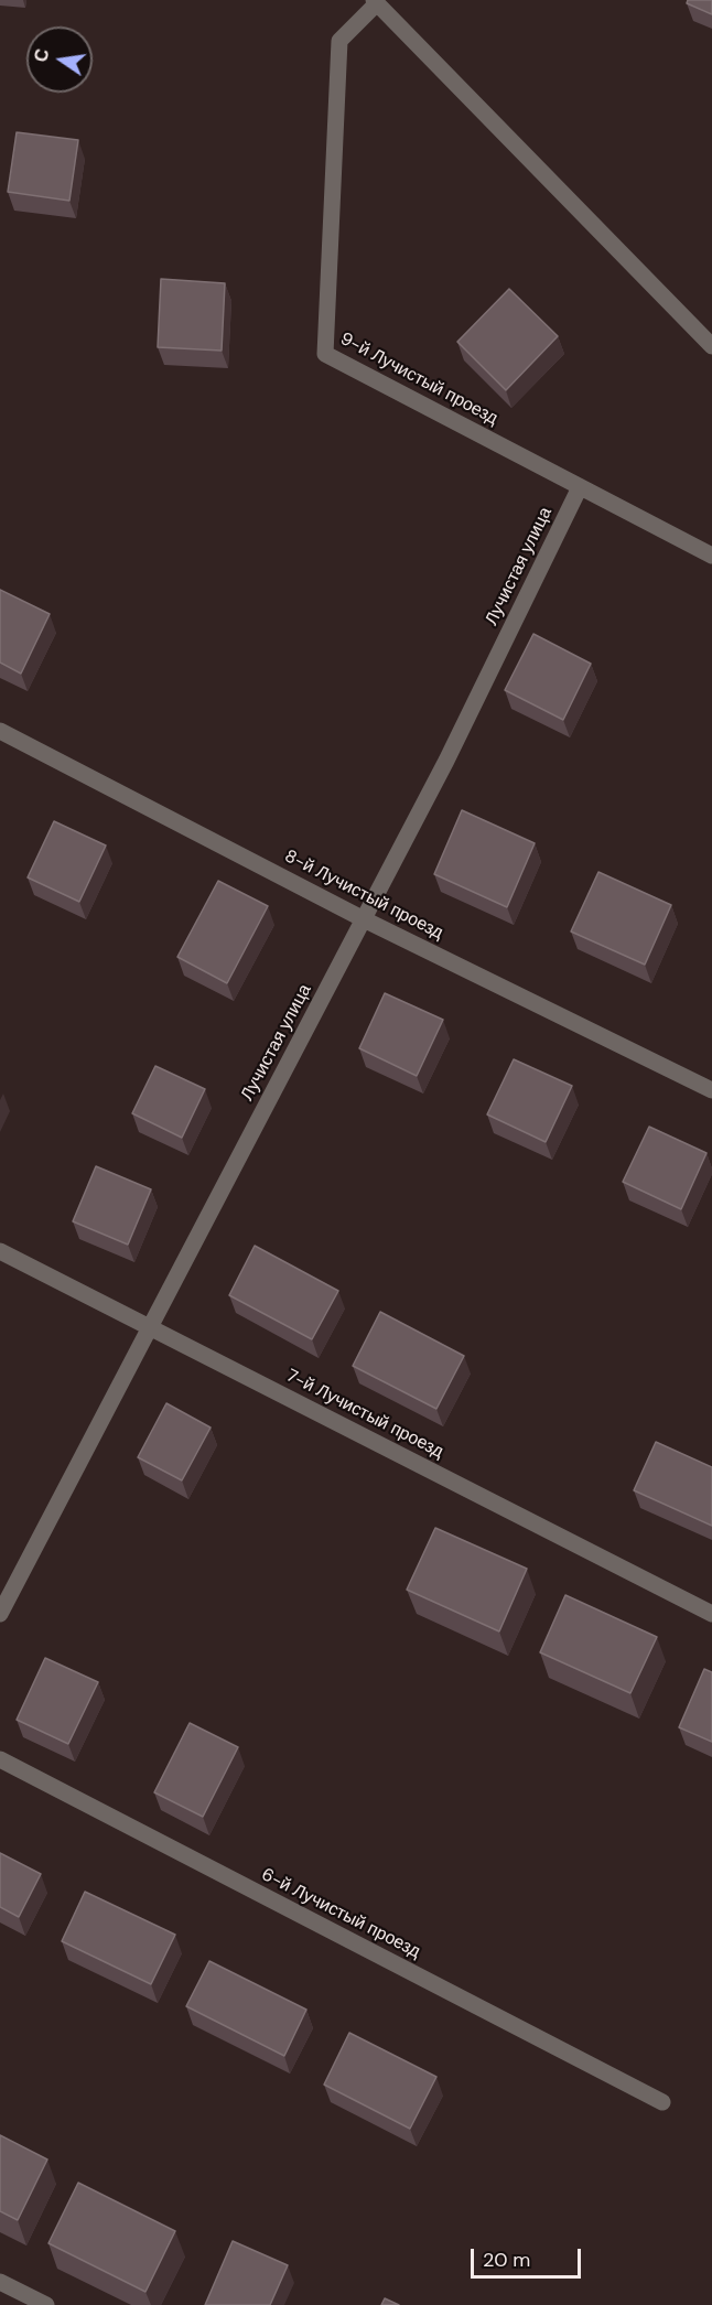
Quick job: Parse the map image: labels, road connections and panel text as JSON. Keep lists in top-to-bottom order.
{
  "streets": {
    "street": [
      "9-й Лучистый проезд",
      "Лучистая улица",
      "8-й Лучистый проезд",
      "7-й Лучистый проезд",
      "6-й Лучистый проезд"
    ]
  },
  "crossings": [
    ["9-й Лучистый проезд", "Лучистая улица"],
    ["Лучистая улица", "8-й Лучистый проезд"],
    ["Лучистая улица", "7-й Лучистый проезд"]
  ],
  "scale_bar": "20 m",
  "north": "left"
}
